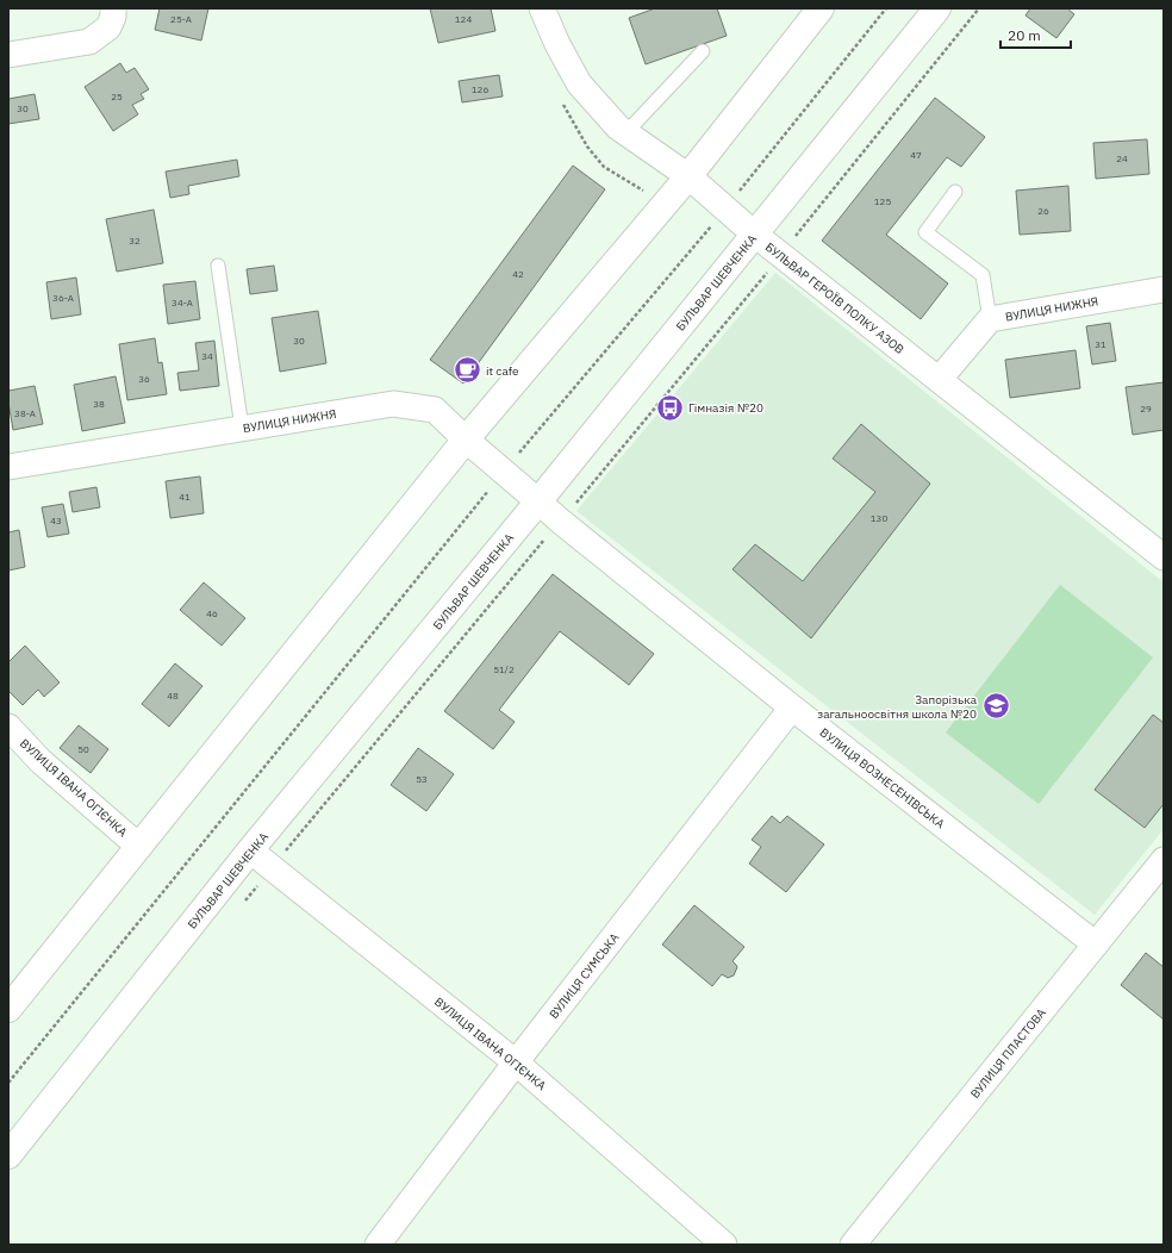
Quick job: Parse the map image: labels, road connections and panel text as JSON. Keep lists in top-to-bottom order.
{
  "streets": {
    "street": [
      "БУЛЬВАР ШЕВЧЕНКА",
      "БУЛЬВАР ГЕРОЇВ ПОЛКУ АЗОВ",
      "ВУЛИЦЯ НИЖНЯ",
      "ВУЛИЦЯ ВОЗНЕСЕНІВСЬКА",
      "ВУЛИЦЯ ІВАНА ОГІЄНКА",
      "ВУЛИЦЯ СУМСЬКА",
      "ВУЛИЦЯ ПЛАСТОВА"
    ]
  },
  "crossings": [
    ["БУЛЬВАР ШЕВЧЕНКА", "БУЛЬВАР ГЕРОЇВ ПОЛКУ АЗОВ"],
    ["БУЛЬВАР ШЕВЧЕНКА", "ВУЛИЦЯ НИЖНЯ"],
    ["БУЛЬВАР ШЕВЧЕНКА", "ВУЛИЦЯ ВОЗНЕСЕНІВСЬКА"],
    ["БУЛЬВАР ШЕВЧЕНКА", "ВУЛИЦЯ ІВАНА ОГІЄНКА"],
    ["БУЛЬВАР ГЕРОЇВ ПОЛКУ АЗОВ", "ВУЛИЦЯ НИЖНЯ"],
    ["ВУЛИЦЯ НИЖНЯ", "ВУЛИЦЯ ВОЗНЕСЕНІВСЬКА"],
    ["ВУЛИЦЯ ВОЗНЕСЕНІВСЬКА", "ВУЛИЦЯ СУМСЬКА"],
    ["ВУЛИЦЯ ВОЗНЕСЕНІВСЬКА", "ВУЛИЦЯ ПЛАСТОВА"],
    ["ВУЛИЦЯ ІВАНА ОГІЄНКА", "ВУЛИЦЯ СУМСЬКА"]
  ],
  "places": {
    "cafe": ["it cafe"],
    "bus stop": ["Гімназія №20"],
    "school or university": ["Запорізька загальноосвітня школа №20"]
  },
  "house_numbers": [
    "25-А",
    "124",
    "126",
    "25",
    "30",
    "47",
    "24",
    "125",
    "26",
    "32",
    "42",
    "36-А",
    "34-А",
    "30",
    "31",
    "34",
    "36",
    "38",
    "29",
    "38-А",
    "41",
    "130",
    "43",
    "46",
    "51/2",
    "48",
    "50",
    "53"
  ],
  "scale_bar": "20 m"
}
